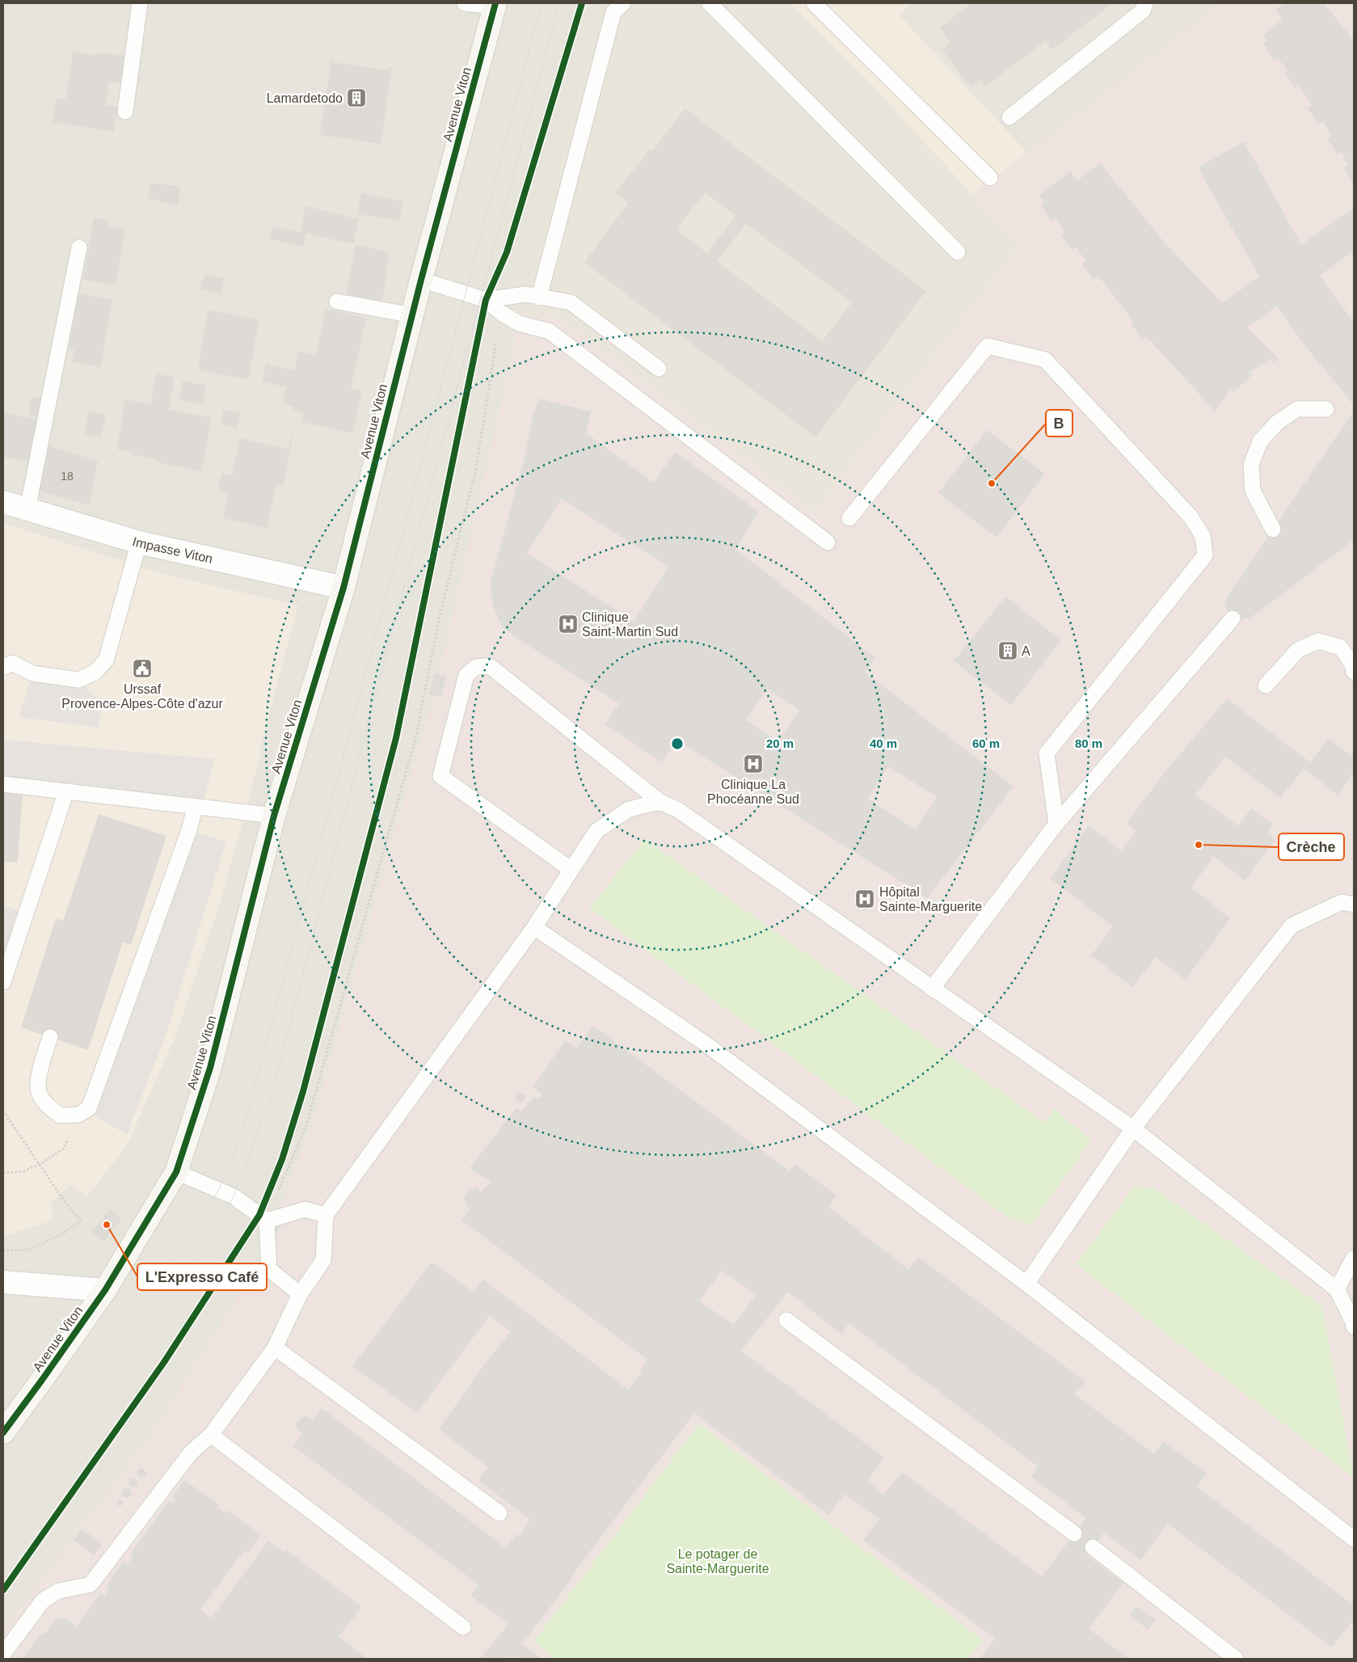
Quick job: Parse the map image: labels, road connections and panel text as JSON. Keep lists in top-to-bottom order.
{
  "streets": {
    "street": ["Avenue Viton", "Impasse Viton"]
  },
  "crossings": [
    ["Avenue Viton", "Impasse Viton"]
  ],
  "parks": ["Le potager de Sainte-Marguerite"],
  "places": {
    "building": ["Lamardetodo", "A"],
    "other": ["B", "Crèche", "L'Expresso Café"],
    "hospital": ["Clinique Saint-Martin Sud", "Clinique La Phocéanne Sud", "Hôpital Sainte-Marguerite"],
    "public building": ["Urssaf Provence-Alpes-Côte d'azur"]
  },
  "house_numbers": ["18"],
  "rings": [
    "20 m",
    "40 m",
    "60 m",
    "80 m"
  ]
}
